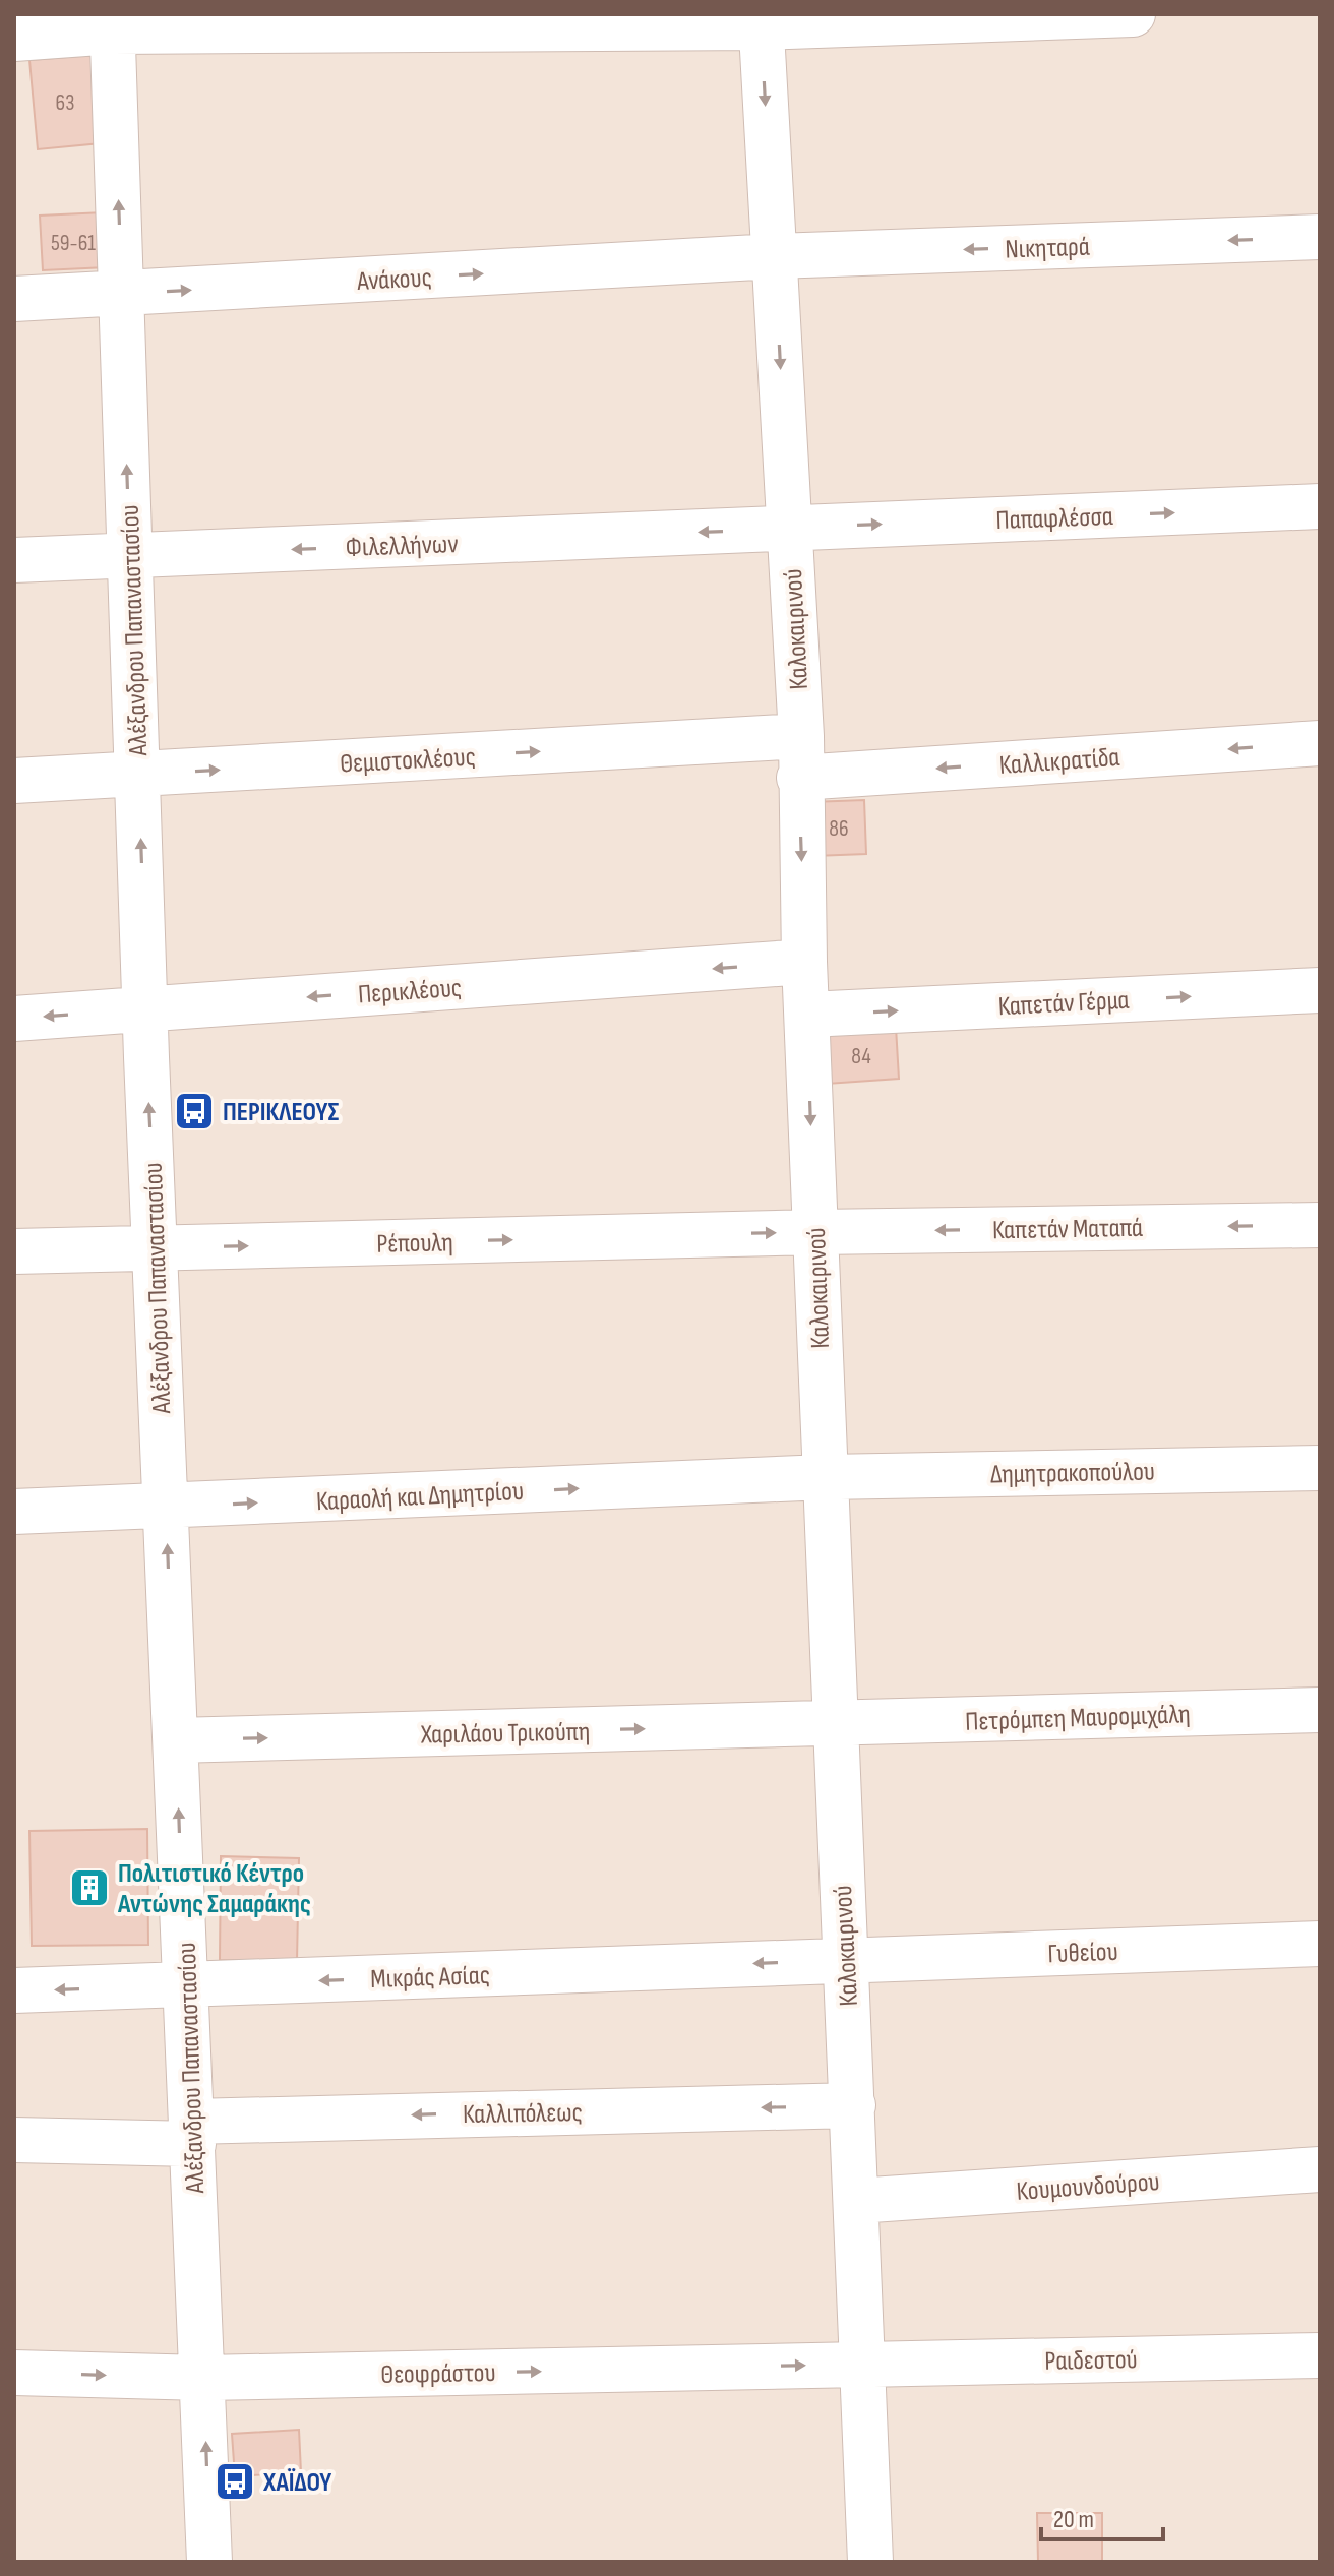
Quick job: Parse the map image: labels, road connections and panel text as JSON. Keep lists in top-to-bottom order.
{
  "streets": {
    "street": [
      "Νικηταρά",
      "Ανάκους",
      "Παπαφλέσσα",
      "Φιλελλήνων",
      "Καλοκαιρινού",
      "Αλέξανδρου Παπαναστασίου",
      "Θεμιστοκλέους",
      "Καλλικρατίδα",
      "Περικλέους",
      "Καπετάν Γέρμα",
      "Καπετάν Ματαπά",
      "Ρέπουλη",
      "Δημητρακοπούλου",
      "Καραολή και Δημητρίου",
      "Πετρόμπεη Μαυρομιχάλη",
      "Χαριλάου Τρικούπη",
      "Γυθείου",
      "Μικράς Ασίας",
      "Καλλιπόλεως",
      "Κουμουνδούρου",
      "Ραιδεστού",
      "Θεοφράστου"
    ]
  },
  "crossings": [
    ["Νικηταρά", "Ανάκους"],
    ["Νικηταρά", "Καλοκαιρινού"],
    ["Ανάκους", "Καλοκαιρινού"],
    ["Ανάκους", "Αλέξανδρου Παπαναστασίου"],
    ["Παπαφλέσσα", "Φιλελλήνων"],
    ["Παπαφλέσσα", "Καλοκαιρινού"],
    ["Φιλελλήνων", "Καλοκαιρινού"],
    ["Φιλελλήνων", "Αλέξανδρου Παπαναστασίου"],
    ["Καλοκαιρινού", "Θεμιστοκλέους"],
    ["Καλοκαιρινού", "Καλλικρατίδα"],
    ["Καλοκαιρινού", "Περικλέους"],
    ["Καλοκαιρινού", "Καπετάν Γέρμα"],
    ["Καλοκαιρινού", "Καπετάν Ματαπά"],
    ["Καλοκαιρινού", "Ρέπουλη"],
    ["Καλοκαιρινού", "Δημητρακοπούλου"],
    ["Καλοκαιρινού", "Καραολή και Δημητρίου"],
    ["Καλοκαιρινού", "Πετρόμπεη Μαυρομιχάλη"],
    ["Καλοκαιρινού", "Χαριλάου Τρικούπη"],
    ["Καλοκαιρινού", "Γυθείου"],
    ["Καλοκαιρινού", "Μικράς Ασίας"],
    ["Καλοκαιρινού", "Καλλιπόλεως"],
    ["Καλοκαιρινού", "Κουμουνδούρου"],
    ["Καλοκαιρινού", "Ραιδεστού"],
    ["Καλοκαιρινού", "Θεοφράστου"],
    ["Αλέξανδρου Παπαναστασίου", "Θεμιστοκλέους"],
    ["Αλέξανδρου Παπαναστασίου", "Περικλέους"],
    ["Αλέξανδρου Παπαναστασίου", "Ρέπουλη"],
    ["Αλέξανδρου Παπαναστασίου", "Καραολή και Δημητρίου"],
    ["Αλέξανδρου Παπαναστασίου", "Χαριλάου Τρικούπη"],
    ["Αλέξανδρου Παπαναστασίου", "Μικράς Ασίας"],
    ["Αλέξανδρου Παπαναστασίου", "Καλλιπόλεως"],
    ["Αλέξανδρου Παπαναστασίου", "Θεοφράστου"],
    ["Θεμιστοκλέους", "Καλλικρατίδα"],
    ["Καπετάν Ματαπά", "Ρέπουλη"],
    ["Δημητρακοπούλου", "Καραολή και Δημητρίου"],
    ["Πετρόμπεη Μαυρομιχάλη", "Χαριλάου Τρικούπη"],
    ["Γυθείου", "Μικράς Ασίας"],
    ["Ραιδεστού", "Θεοφράστου"]
  ],
  "one_way": [
    "Παπαφλέσσα",
    "Φιλελλήνων",
    "Καλοκαιρινού",
    "Αλέξανδρου Παπαναστασίου",
    "Θεμιστοκλέους",
    "Καλλικρατίδα",
    "Περικλέους",
    "Καπετάν Γέρμα",
    "Καπετάν Ματαπά",
    "Ρέπουλη",
    "Καραολή και Δημητρίου",
    "Χαριλάου Τρικούπη",
    "Μικράς Ασίας",
    "Καλλιπόλεως",
    "Θεοφράστου"
  ],
  "places": {
    "bus stop": ["ΠΕΡΙΚΛΕΟΥΣ", "ΧΑΪΔΟΥ"],
    "building": ["Πολιτιστικό Κέντρο Αντώνης Σαμαράκης"]
  },
  "house_numbers": [
    "63",
    "59-61",
    "86",
    "84"
  ],
  "scale_bar": "20 m"
}
